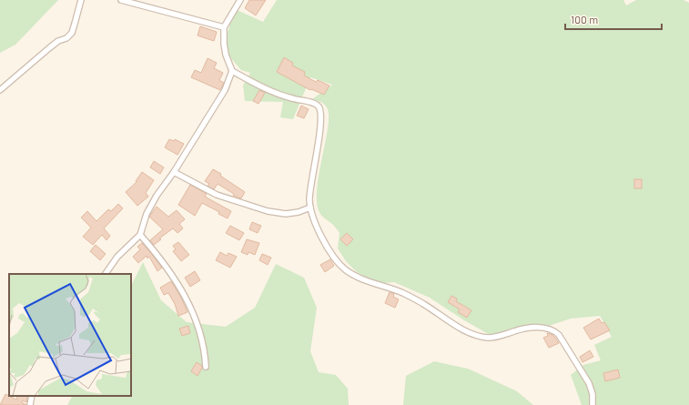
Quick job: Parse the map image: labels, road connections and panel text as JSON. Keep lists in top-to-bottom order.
{
  "scale_bar": "100 m"
}
